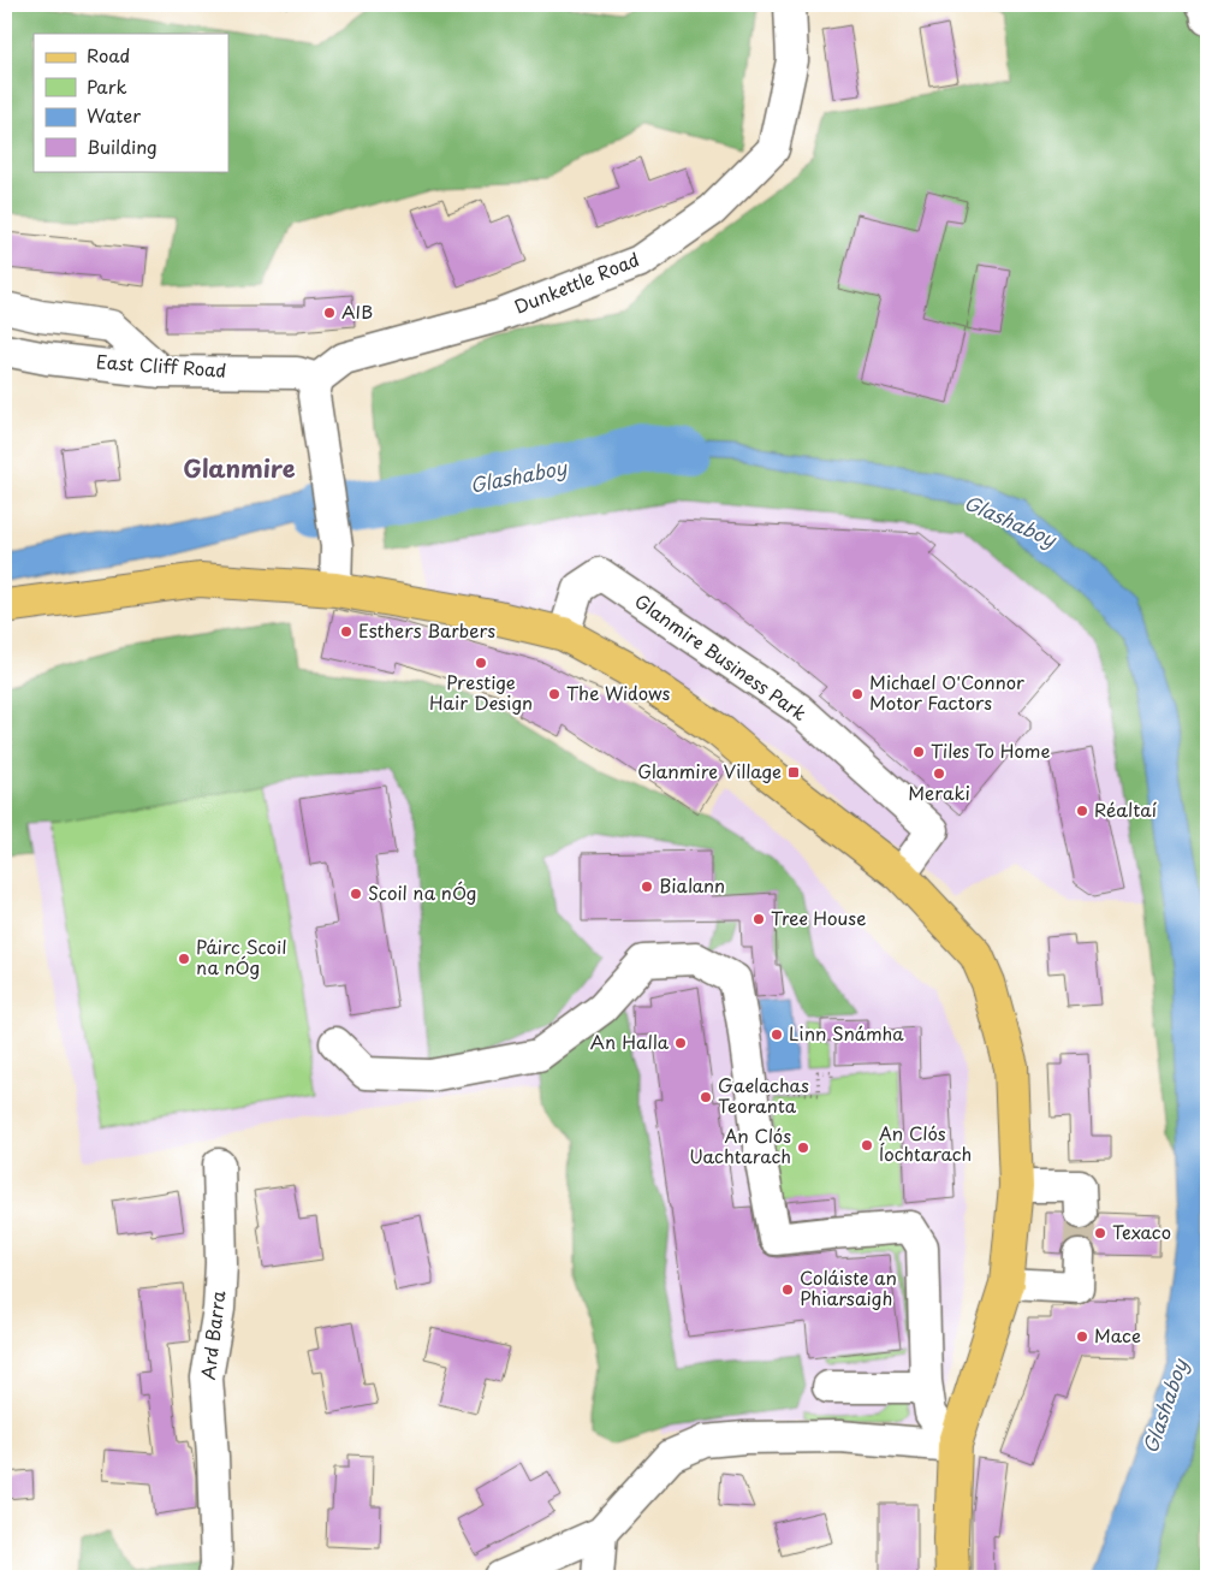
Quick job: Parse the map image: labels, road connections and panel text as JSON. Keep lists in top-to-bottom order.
{
  "streets": {
    "street": [
      "Dunkettle Road",
      "East Cliff Road",
      "Glanmire Business Park",
      "Ard Barra"
    ]
  },
  "crossings": [
    ["Dunkettle Road", "East Cliff Road"]
  ],
  "districts": ["Glanmire"],
  "water": ["Glashaboy"],
  "places": {
    "other": [
      "AIB",
      "Esthers Barbers",
      "Prestige Hair Design",
      "The Widows",
      "Michael O'Connor Motor Factors",
      "Tiles To Home",
      "Meraki",
      "Réaltaí",
      "Bialann",
      "Scoil na nÓg",
      "Tree House",
      "Páirc Scoil na nÓg",
      "Linn Snámha",
      "An Halla",
      "Gaelachas Teoranta",
      "An Clós Íochtarach",
      "An Clós Uachtarach",
      "Texaco",
      "Coláiste an Phiarsaigh",
      "Mace"
    ],
    "transit": ["Glanmire Village"]
  },
  "legend": [
    "Road",
    "Park",
    "Water",
    "Building"
  ]
}
